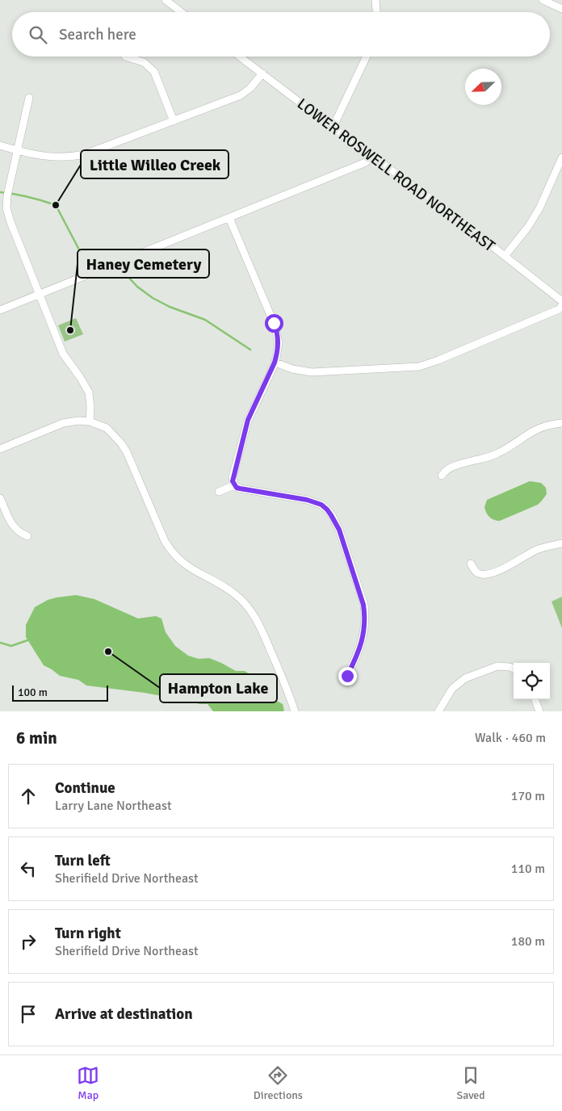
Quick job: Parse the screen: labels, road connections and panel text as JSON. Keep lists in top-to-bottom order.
{
  "streets": {
    "street": ["LOWER ROSWELL ROAD NORTHEAST"]
  },
  "places": ["Little Willeo Creek", "Haney Cemetery", "Hampton Lake"],
  "scale_bar": "100 m",
  "north": "bottom left",
  "page": {
    "search": "Search here",
    "scale": "100 m",
    "heading": ["6 min", "Walk · 460 m"],
    "list": [
      ["Continue", "Larry Lane Northeast", "170 m"],
      ["Turn left", "Sherifield Drive Northeast", "110 m"],
      ["Turn right", "Sherifield Drive Northeast", "180 m"],
      "Arrive at destination"
    ],
    "nav": ["Map", "Directions", "Saved"]
  }
}
